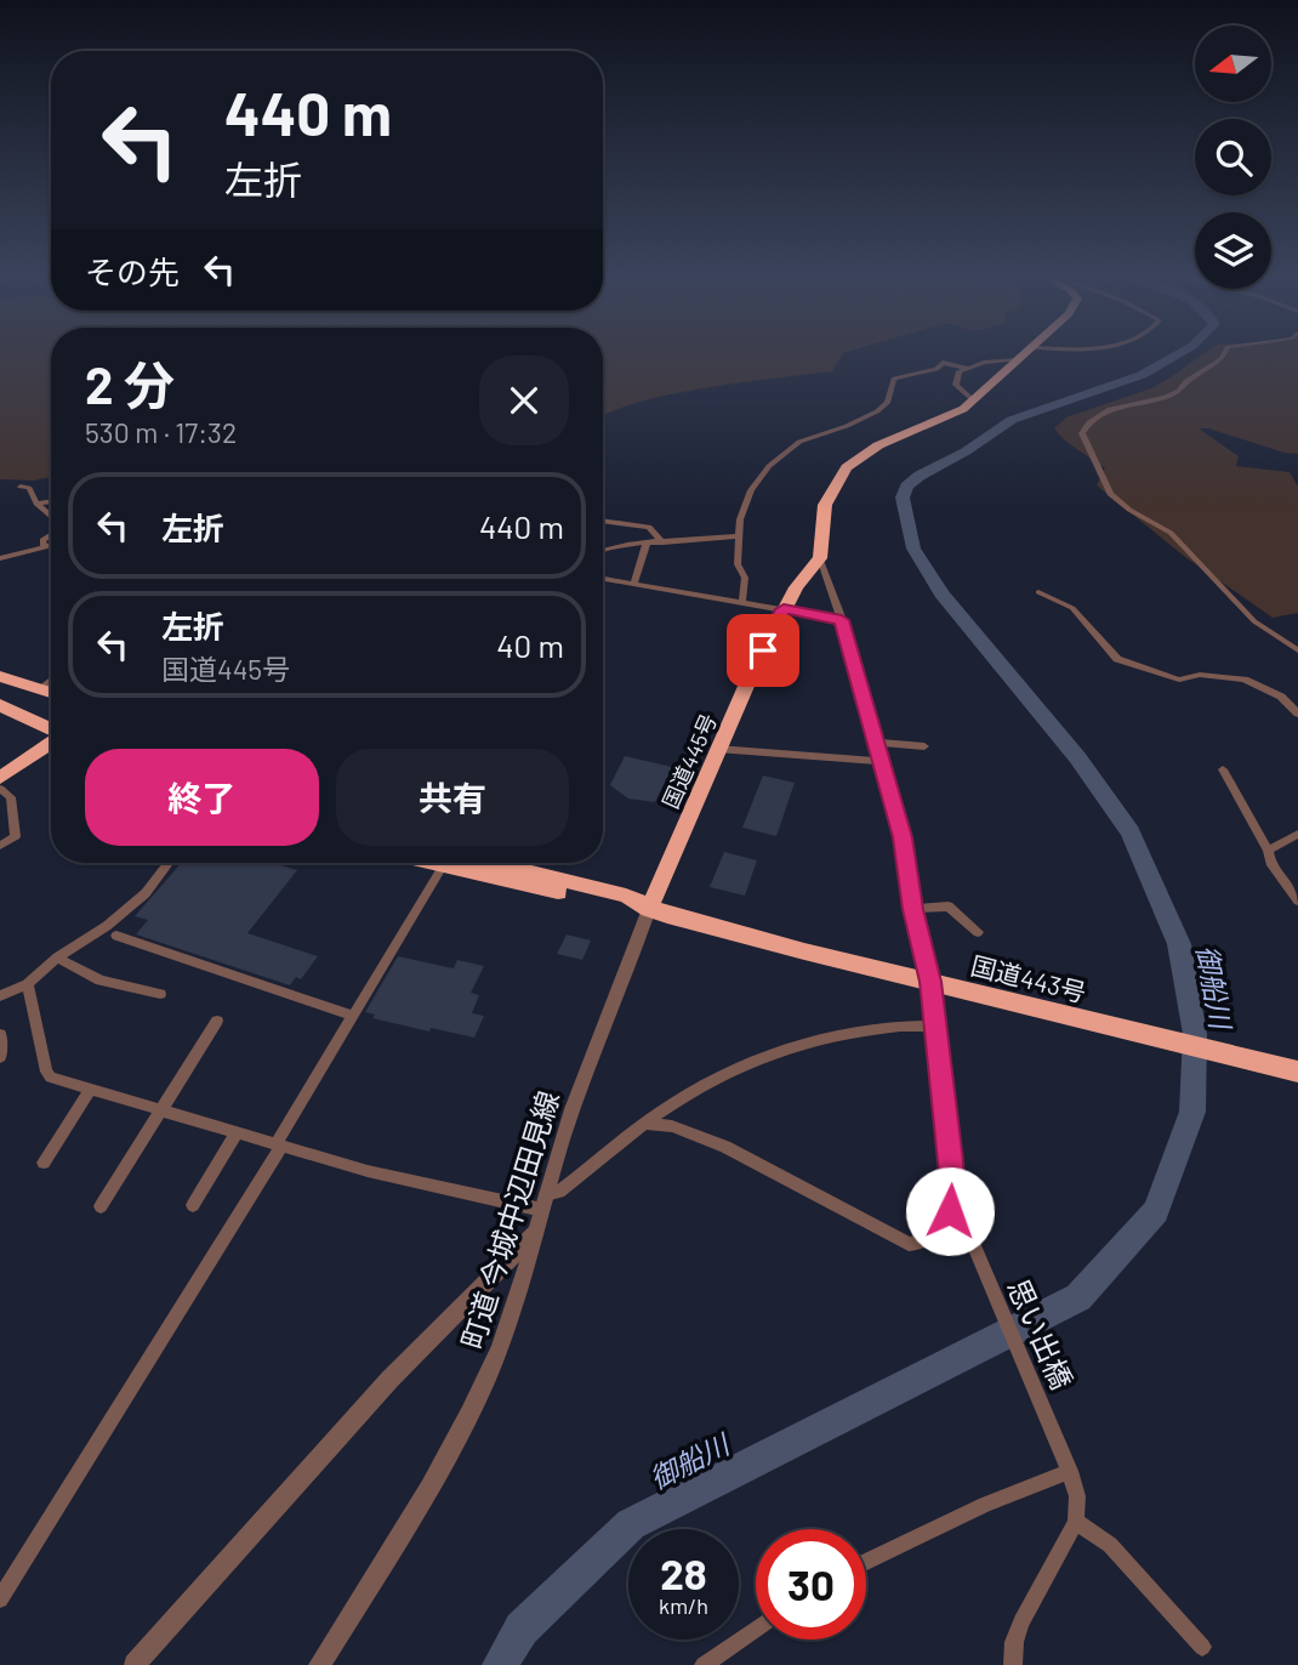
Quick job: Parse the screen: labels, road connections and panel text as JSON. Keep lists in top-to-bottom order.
{
  "streets": {
    "highway": ["国道445号", "国道443号"],
    "street": ["町道 今城中辺田見線", "思い出橋"]
  },
  "crossings": [
    ["国道445号", "国道443号"],
    ["国道445号", "町道 今城中辺田見線"],
    ["国道443号", "町道 今城中辺田見線"]
  ],
  "water": ["御船川"],
  "north": "left",
  "page": {
    "turn": ["440 m", "左折"],
    "then": "その先",
    "heading": ["2 分", "530 m · 17:32"],
    "list": [
      {
        "name": "左折",
        "value": "440 m"
      },
      {
        "name": "左折",
        "note": "国道445号",
        "value": "40 m"
      }
    ],
    "buttons": ["終了", "共有"],
    "speed": "28 km/h",
    "limit": "30"
  }
}
